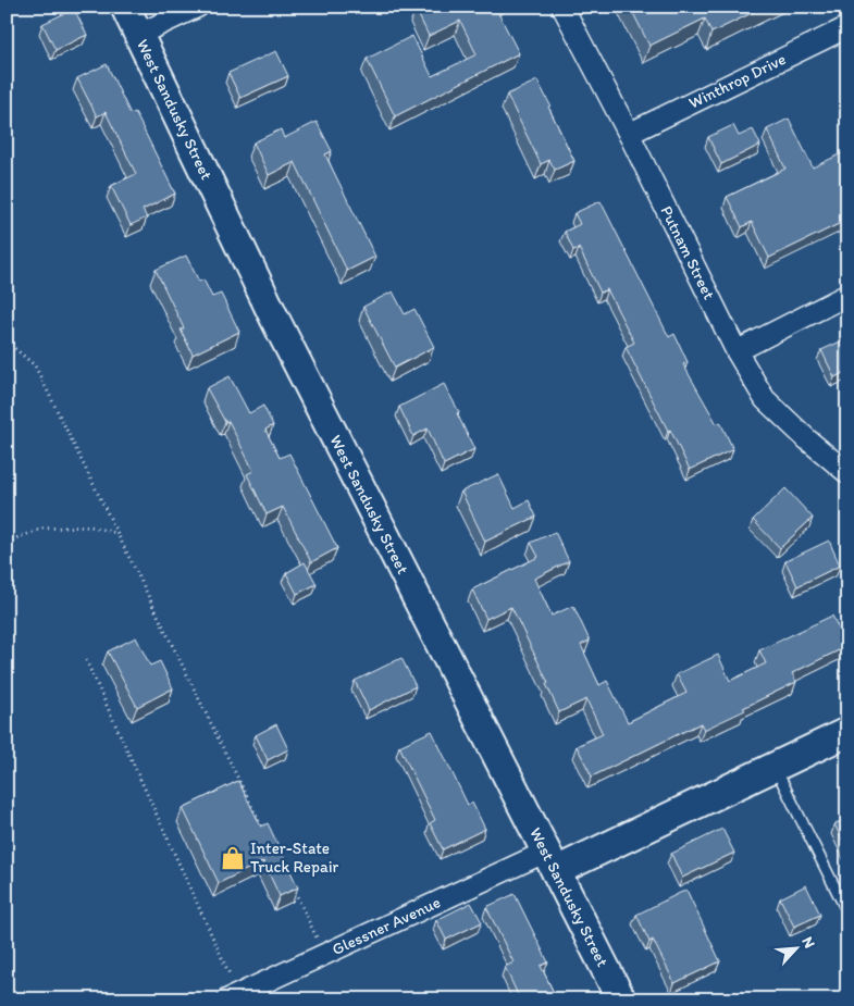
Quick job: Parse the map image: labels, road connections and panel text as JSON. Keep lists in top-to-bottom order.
{
  "streets": {
    "street": [
      "Winthrop Drive",
      "West Sandusky Street",
      "Putnam Street",
      "Glessner Avenue"
    ]
  },
  "crossings": [
    ["Winthrop Drive", "Putnam Street"],
    ["West Sandusky Street", "Glessner Avenue"]
  ],
  "places": {
    "shop": ["Inter-State Truck Repair"]
  },
  "north": "top right"
}
